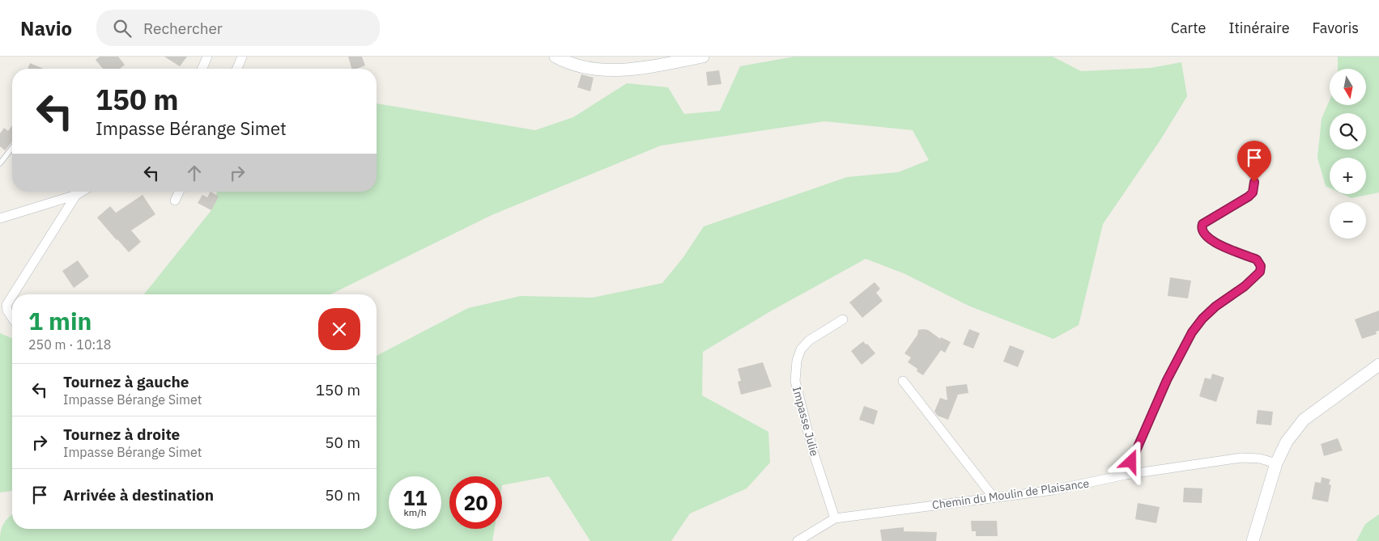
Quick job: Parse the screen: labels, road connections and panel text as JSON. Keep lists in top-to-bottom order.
{
  "streets": {
    "street": ["Impasse Julie", "Chemin du Moulin de Plaisance"]
  },
  "crossings": [
    ["Impasse Julie", "Chemin du Moulin de Plaisance"]
  ],
  "north": "bottom",
  "page": {
    "header": "Navio",
    "search": "Rechercher",
    "nav": ["Carte", "Itinéraire", "Favoris"],
    "map_buttons": ["+", "−"],
    "turn": ["150 m", "Impasse Bérange Simet"],
    "heading": ["1 min", "250 m · 10:18"],
    "list": [
      {
        "name": "Tournez à gauche",
        "note": "Impasse Bérange Simet",
        "value": "150 m"
      },
      {
        "name": "Tournez à droite",
        "note": "Impasse Bérange Simet",
        "value": "50 m"
      },
      {
        "name": "Arrivée à destination",
        "value": "50 m"
      }
    ],
    "speed": "11 km/h",
    "limit": "20"
  }
}
